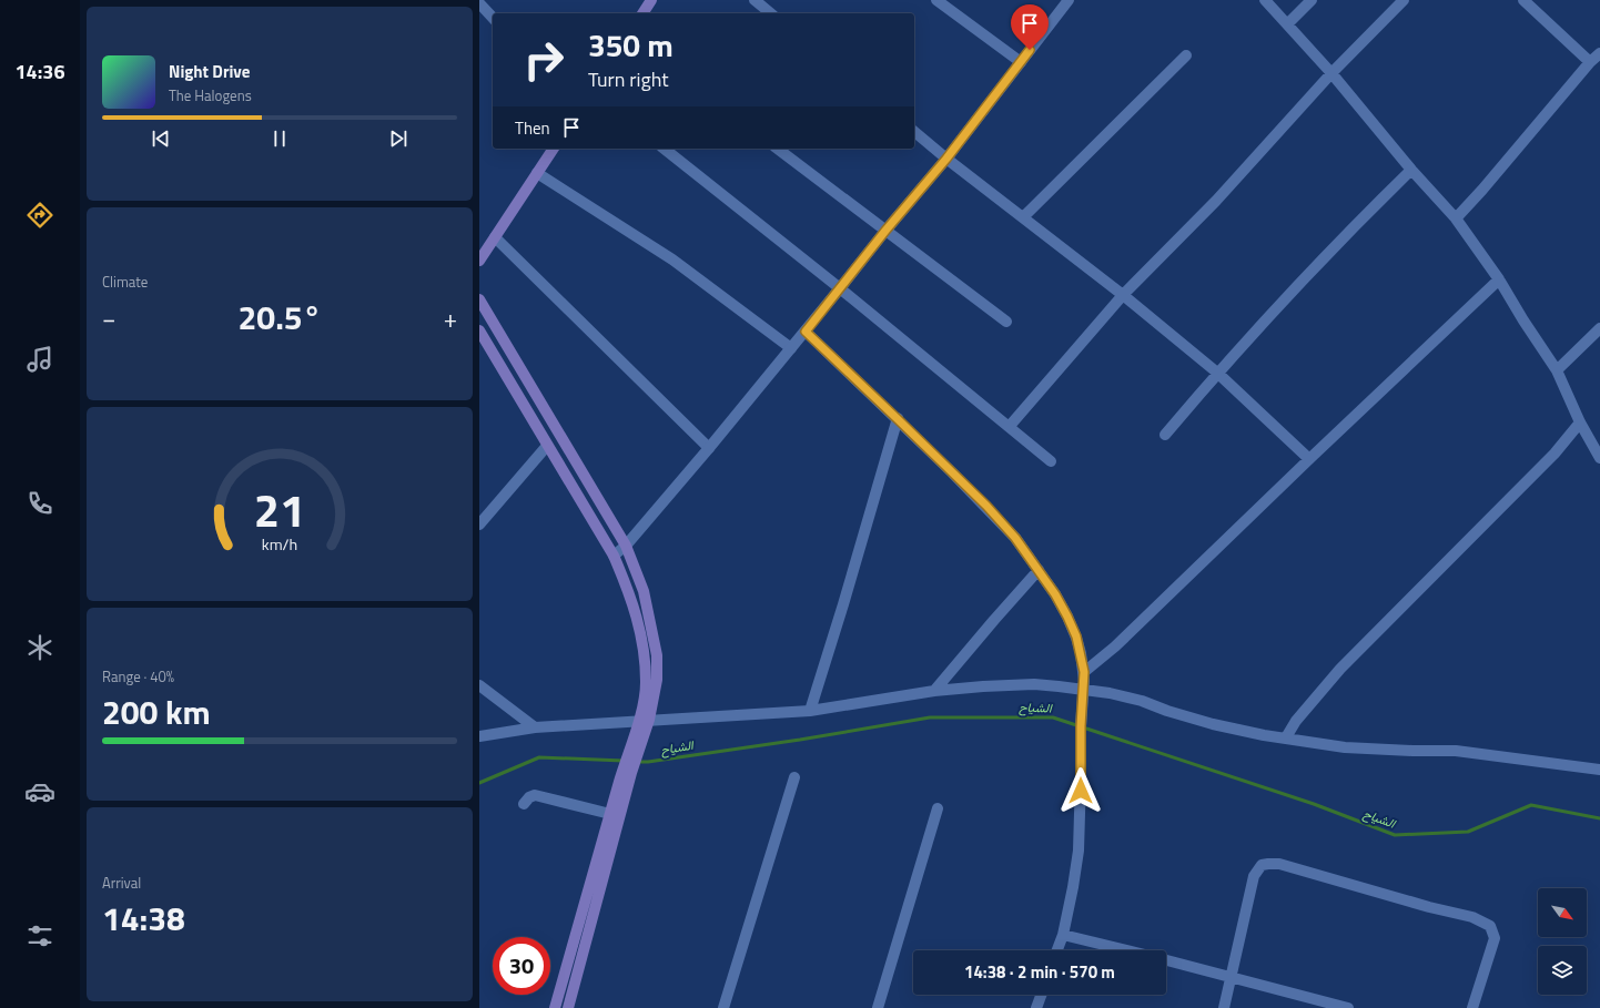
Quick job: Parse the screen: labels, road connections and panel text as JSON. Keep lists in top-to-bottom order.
{
  "water": ["الشياح"],
  "north": "bottom right",
  "page": {
    "tabs": "14:36",
    "turn": ["350 m", "Turn right"],
    "song": ["Night Drive", "The Halogens"],
    "then": "Then",
    "tile": [
      "Climate",
      ["Range · 40%", "200 km"],
      ["Arrival", "14:38"]
    ],
    "heat": ["−", "20.5°", "+"],
    "limit": "30",
    "trip": "14:38 · 2 min · 570 m",
    "gauge": ["21", "km/h"]
  }
}
